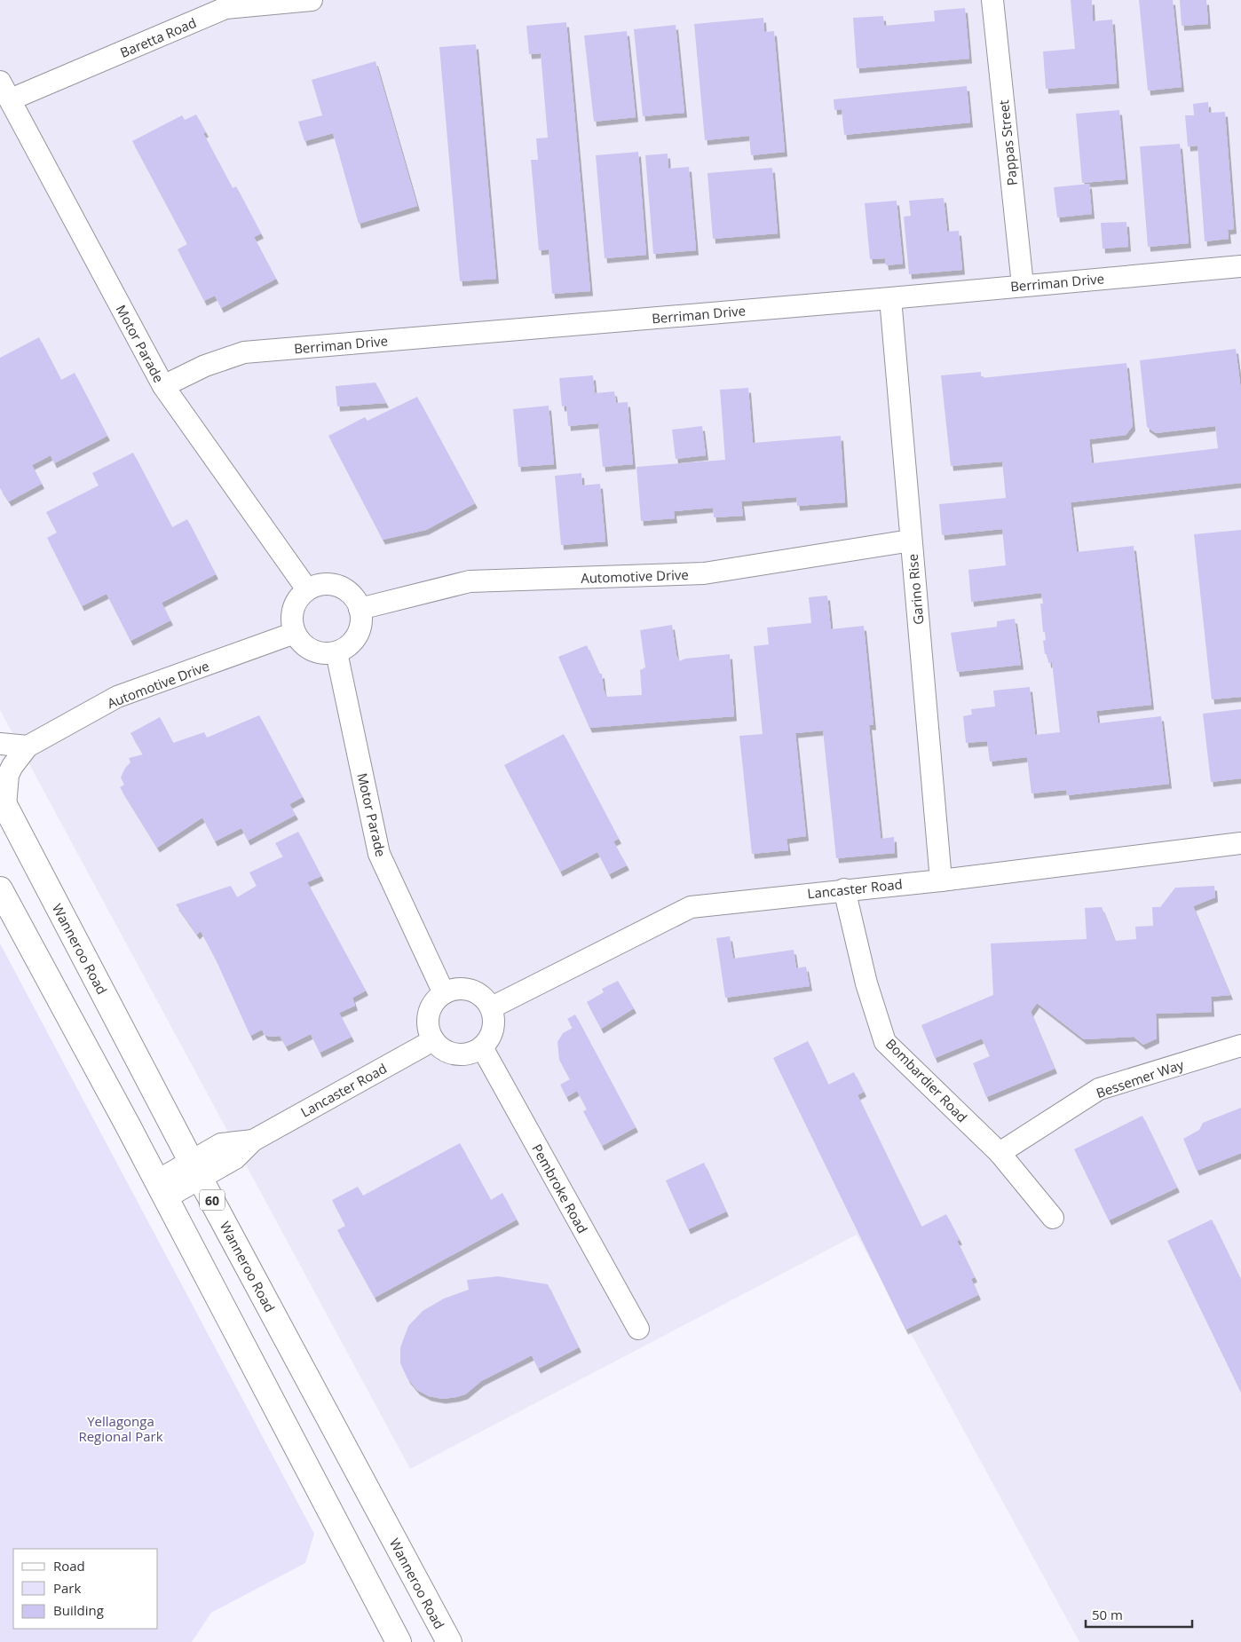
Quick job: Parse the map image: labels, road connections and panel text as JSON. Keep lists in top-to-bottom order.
{
  "streets": {
    "highway": ["Wanneroo Road", "60"],
    "street": [
      "Baretta Road",
      "Pappas Street",
      "Berriman Drive",
      "Motor Parade",
      "Automotive Drive",
      "Garino Rise",
      "Lancaster Road",
      "Bessemer Way",
      "Bombardier Road",
      "Pembroke Road"
    ]
  },
  "crossings": [
    ["Baretta Road", "Motor Parade"],
    ["Pappas Street", "Berriman Drive"],
    ["Berriman Drive", "Motor Parade"],
    ["Berriman Drive", "Garino Rise"],
    ["Motor Parade", "Automotive Drive"],
    ["Motor Parade", "Lancaster Road"],
    ["Motor Parade", "Pembroke Road"],
    ["Automotive Drive", "Garino Rise"],
    ["Automotive Drive", "Wanneroo Road"],
    ["Garino Rise", "Lancaster Road"],
    ["Lancaster Road", "Wanneroo Road"],
    ["Lancaster Road", "Bombardier Road"],
    ["Lancaster Road", "Pembroke Road"],
    ["Bessemer Way", "Bombardier Road"]
  ],
  "parks": ["Yellagonga Regional Park"],
  "legend": ["Road", "Park", "Building"],
  "scale_bar": "50 m"
}
